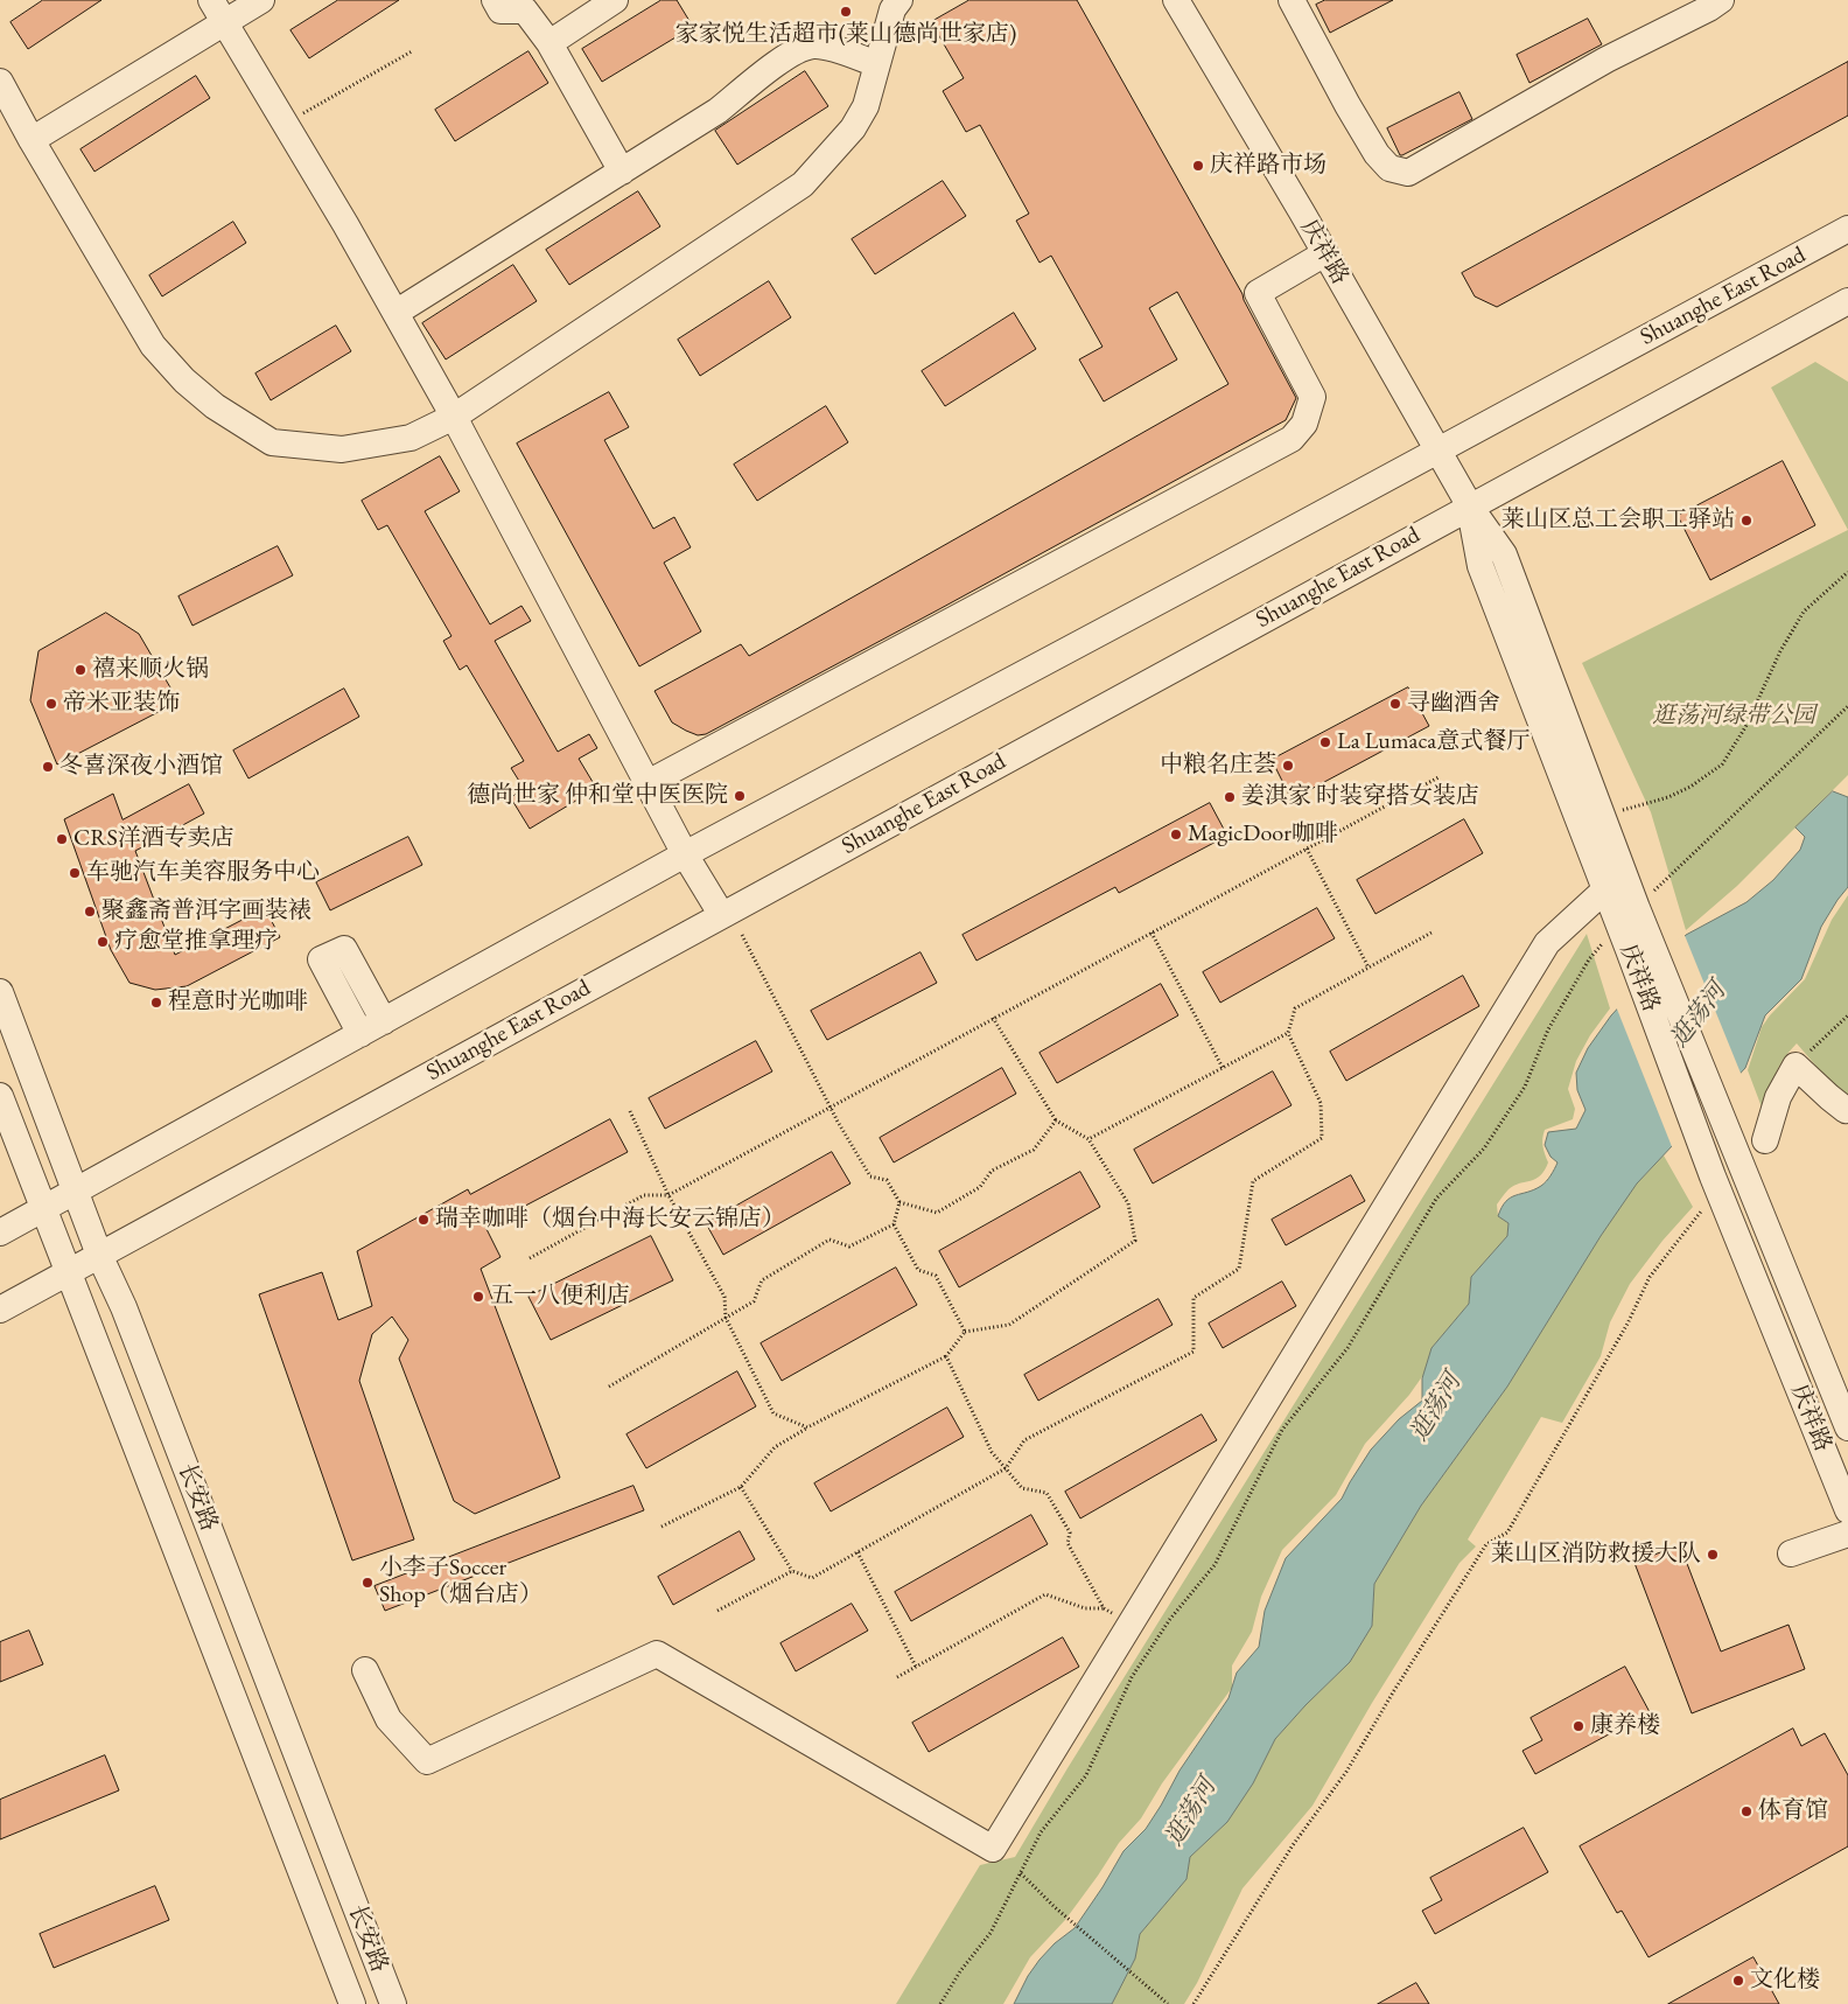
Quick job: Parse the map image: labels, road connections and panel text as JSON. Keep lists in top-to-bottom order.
{
  "streets": {
    "street": ["庆祥路", "Shuanghe East Road", "长安路"]
  },
  "crossings": [
    ["庆祥路", "Shuanghe East Road"],
    ["Shuanghe East Road", "长安路"]
  ],
  "water": ["逛荡河"],
  "parks": ["逛荡河绿带公园"],
  "places": [
    "家家悦生活超市(莱山德尚世家店)",
    "庆祥路市场",
    "莱山区总工会职工驿站",
    "禧来顺火锅",
    "帝米亚装饰",
    "寻幽酒舍",
    "La Lumaca意式餐厅",
    "中粮名庄荟",
    "冬喜深夜小酒馆",
    "德尚世家 仲和堂中医医院",
    "姜淇家 时装穿搭女装店",
    "MagicDoor咖啡",
    "CRS洋酒专卖店",
    "车驰汽车美容服务中心",
    "聚鑫斋普洱字画装裱",
    "疗愈堂推拿理疗",
    "程意时光咖啡",
    "瑞幸咖啡（烟台中海长安云锦店）",
    "五一八便利店",
    "莱山区消防救援大队",
    "小李子Soccer Shop（烟台店）",
    "康养楼",
    "体育馆",
    "文化楼"
  ]
}
